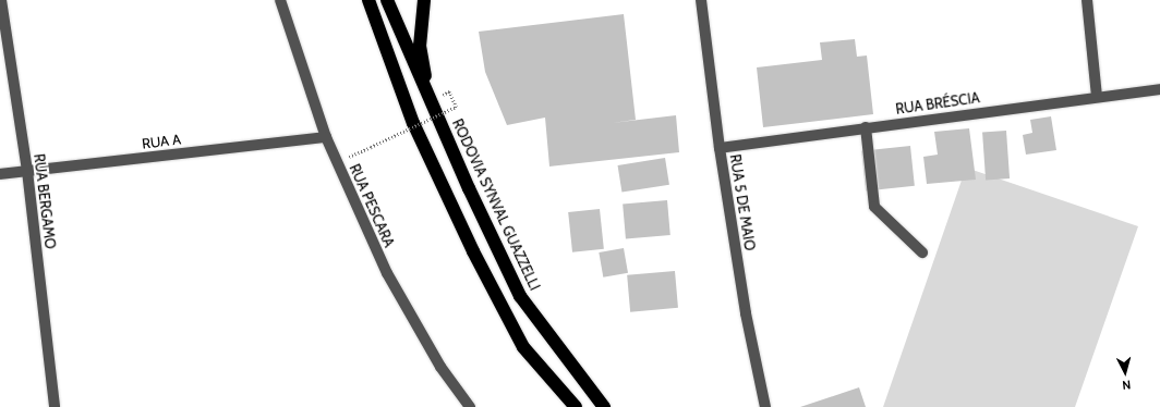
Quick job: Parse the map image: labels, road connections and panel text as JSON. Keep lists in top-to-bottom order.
{
  "streets": {
    "highway": ["RODOVIA SYNVAL GUAZZELLI"],
    "street": [
      "RUA BRÉSCIA",
      "RUA A",
      "RUA BERGAMO",
      "RUA 5 DE MAIO",
      "RUA PESCARA"
    ]
  },
  "crossings": [
    ["RUA BRÉSCIA", "RUA 5 DE MAIO"],
    ["RUA A", "RUA BERGAMO"],
    ["RUA A", "RUA PESCARA"]
  ],
  "north": "bottom"
}
